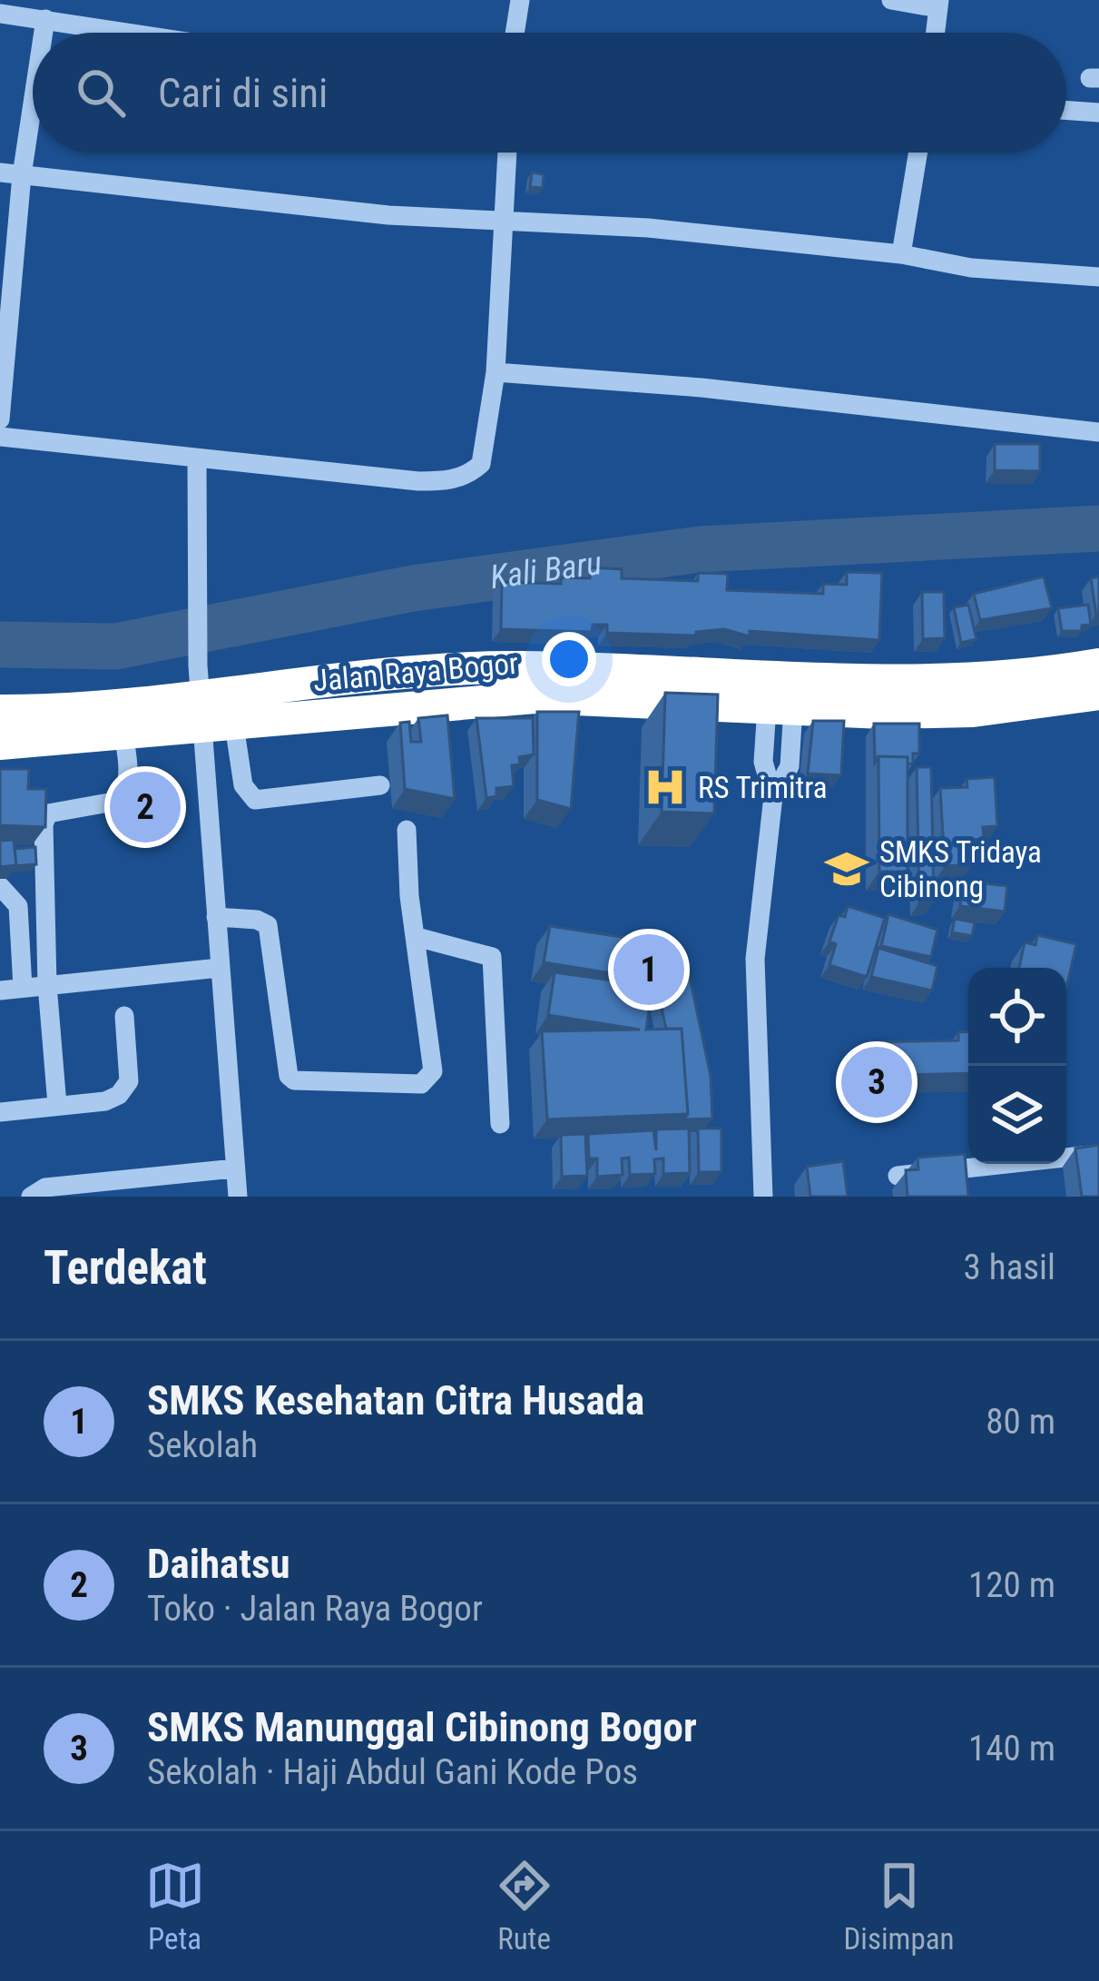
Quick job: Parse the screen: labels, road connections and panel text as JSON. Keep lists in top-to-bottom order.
{
  "streets": {
    "highway": ["Jalan Raya Bogor"]
  },
  "water": ["Kali Baru"],
  "places": {
    "hospital": ["RS Trimitra"],
    "school or university": ["SMKS Tridaya Cibinong"]
  },
  "page": {
    "search": "Cari di sini",
    "pins": ["2", "1", "3"],
    "heading": ["Terdekat", "3 hasil"],
    "list": [
      {
        "mark": "1",
        "name": "SMKS Kesehatan Citra Husada",
        "note": "Sekolah",
        "value": "80 m"
      },
      {
        "mark": "2",
        "name": "Daihatsu",
        "note": "Toko · Jalan Raya Bogor",
        "value": "120 m"
      },
      {
        "mark": "3",
        "name": "SMKS Manunggal Cibinong Bogor",
        "note": "Sekolah · Haji Abdul Gani Kode Pos",
        "value": "140 m"
      }
    ],
    "nav": ["Peta", "Rute", "Disimpan"]
  }
}
